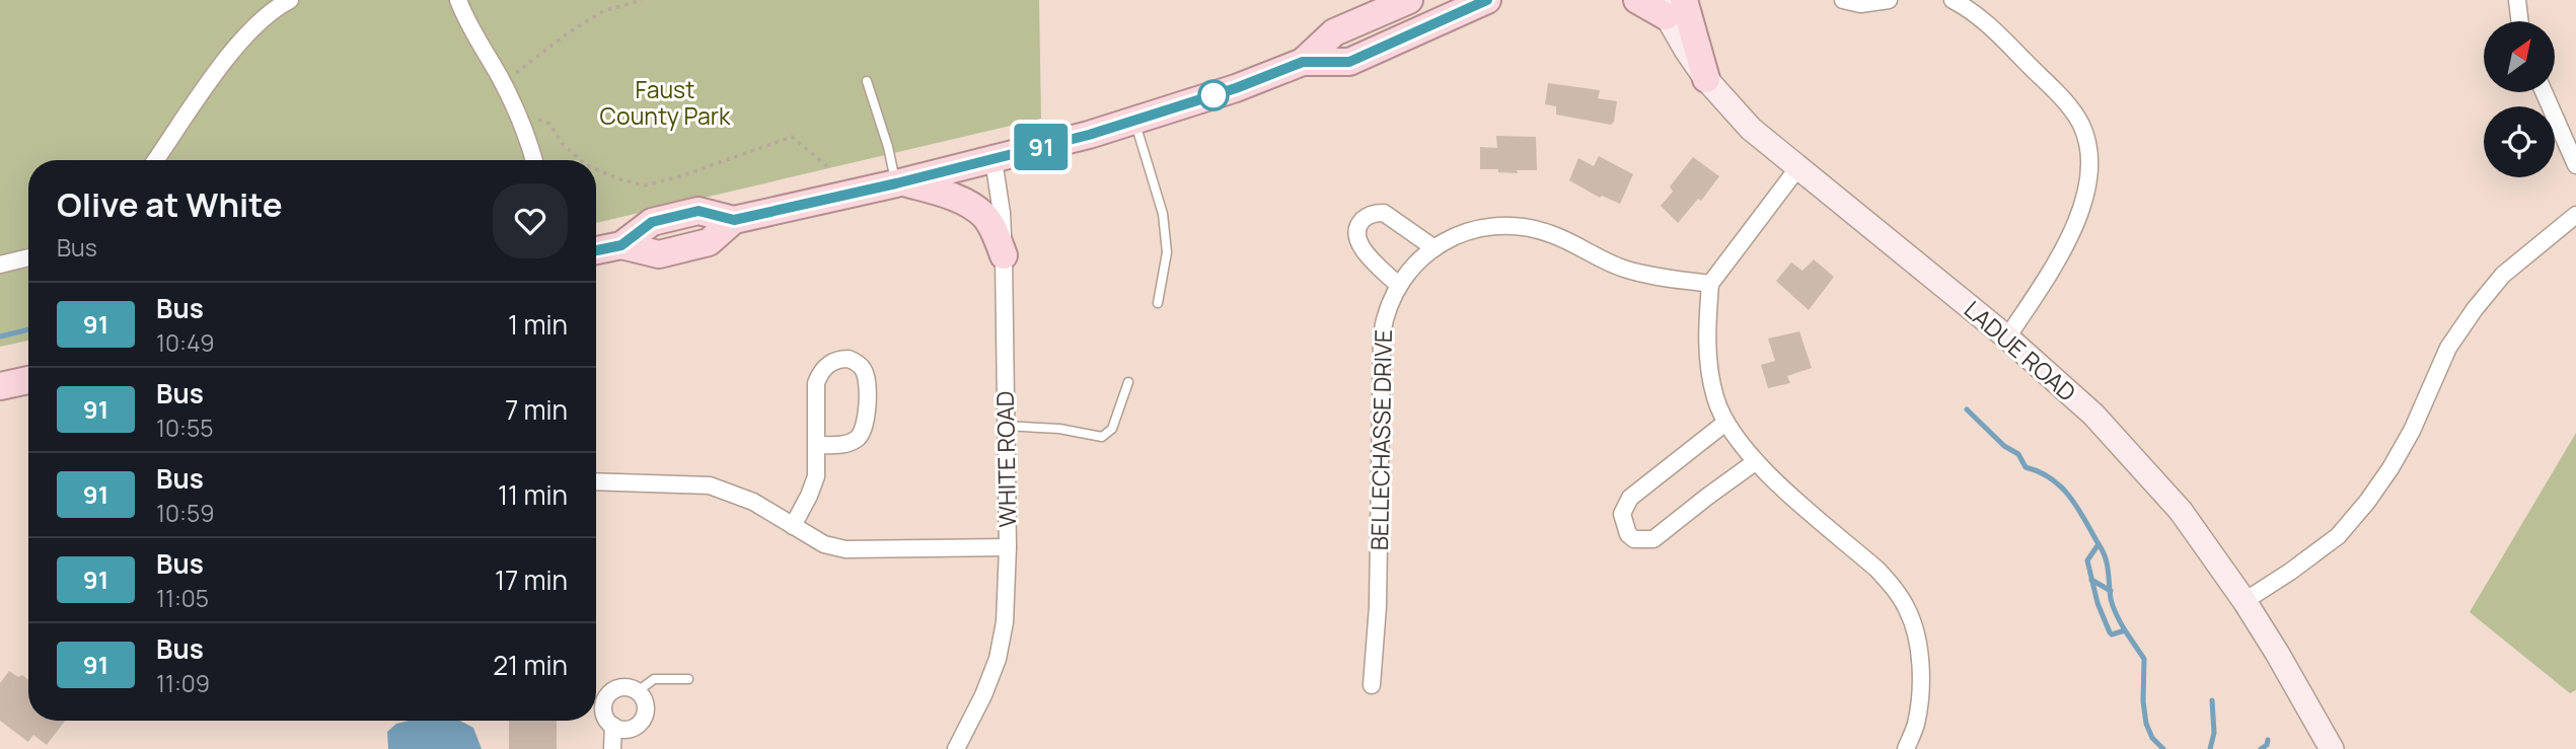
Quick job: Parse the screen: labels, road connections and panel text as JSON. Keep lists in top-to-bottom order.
{
  "streets": {
    "main road": ["LADUE ROAD"],
    "street": ["BELLECHASSE DRIVE", "WHITE ROAD"]
  },
  "parks": ["Faust County Park"],
  "lines": ["bus line 91"],
  "north": "top right",
  "page": {
    "on_map": "91",
    "heading": ["Olive at White", "Bus"],
    "list": [
      {
        "mark": "91",
        "name": "Bus",
        "note": "10:49",
        "value": "1 min"
      },
      {
        "mark": "91",
        "name": "Bus",
        "note": "10:55",
        "value": "7 min"
      },
      {
        "mark": "91",
        "name": "Bus",
        "note": "10:59",
        "value": "11 min"
      },
      {
        "mark": "91",
        "name": "Bus",
        "note": "11:05",
        "value": "17 min"
      },
      {
        "mark": "91",
        "name": "Bus",
        "note": "11:09",
        "value": "21 min"
      }
    ]
  }
}
